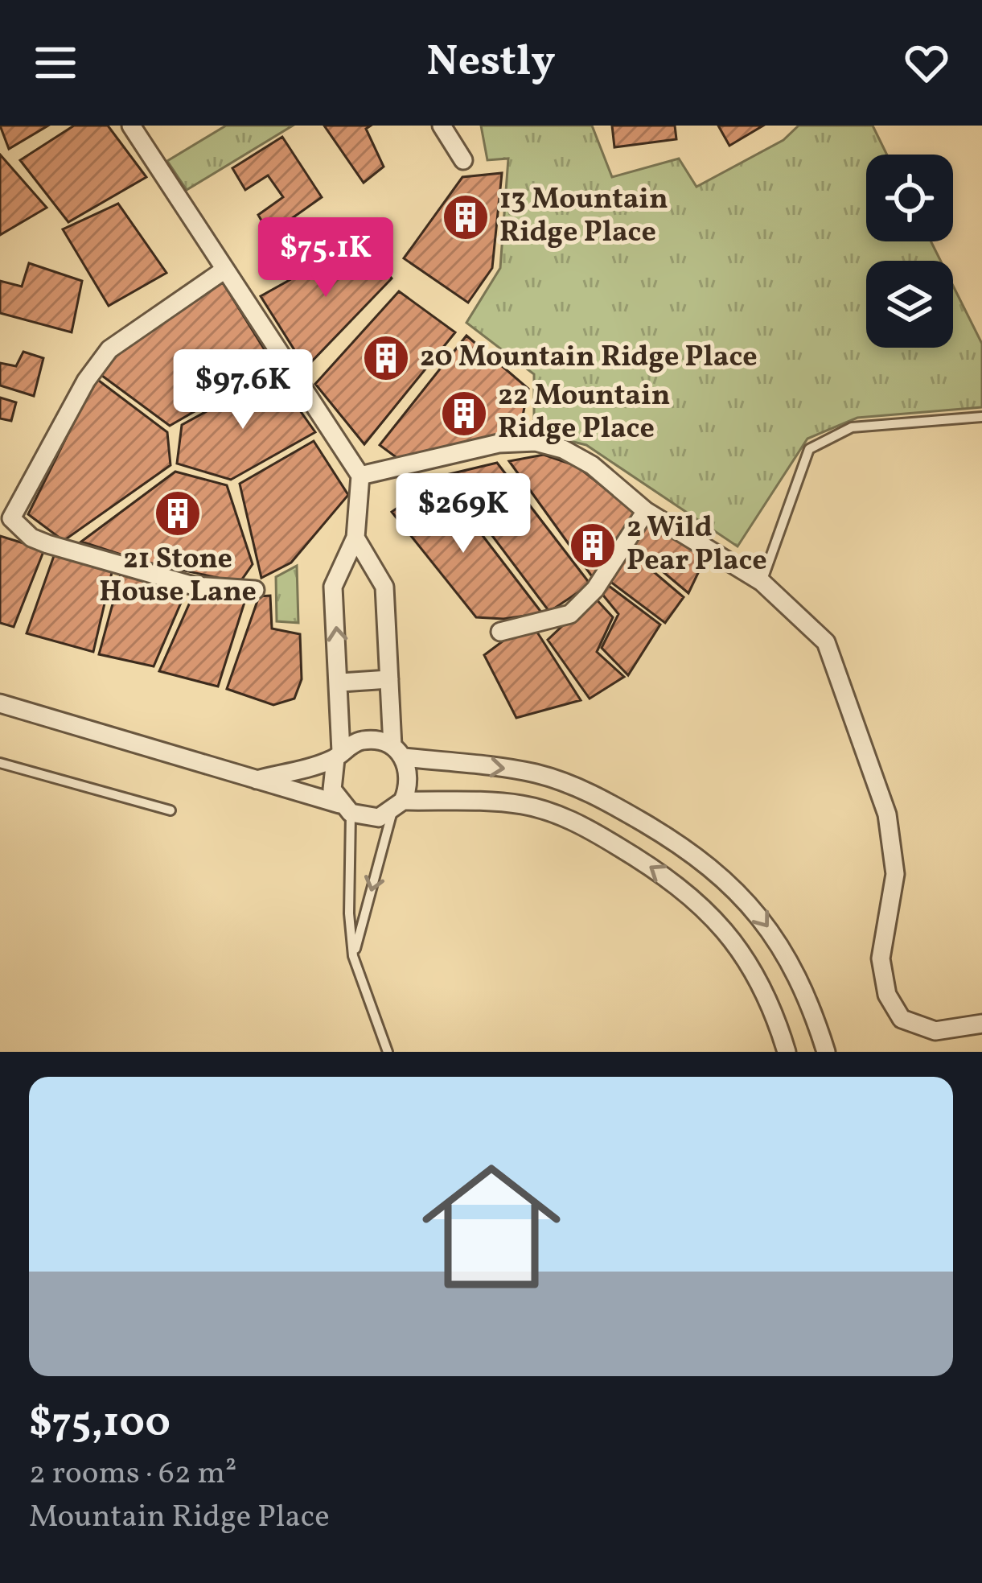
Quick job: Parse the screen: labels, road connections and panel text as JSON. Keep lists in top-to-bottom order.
{
  "places": {
    "building": [
      "13 Mountain Ridge Place",
      "20 Mountain Ridge Place",
      "22 Mountain Ridge Place",
      "21 Stone House Lane",
      "2 Wild Pear Place"
    ]
  },
  "page": {
    "header": "Nestly",
    "price": ["$75.1K", "$97.6K", "$269K"],
    "list": [
      {
        "name": "$75,100",
        "note": "2 rooms · 62 m² · Mountain Ridge Place"
      }
    ]
  }
}
